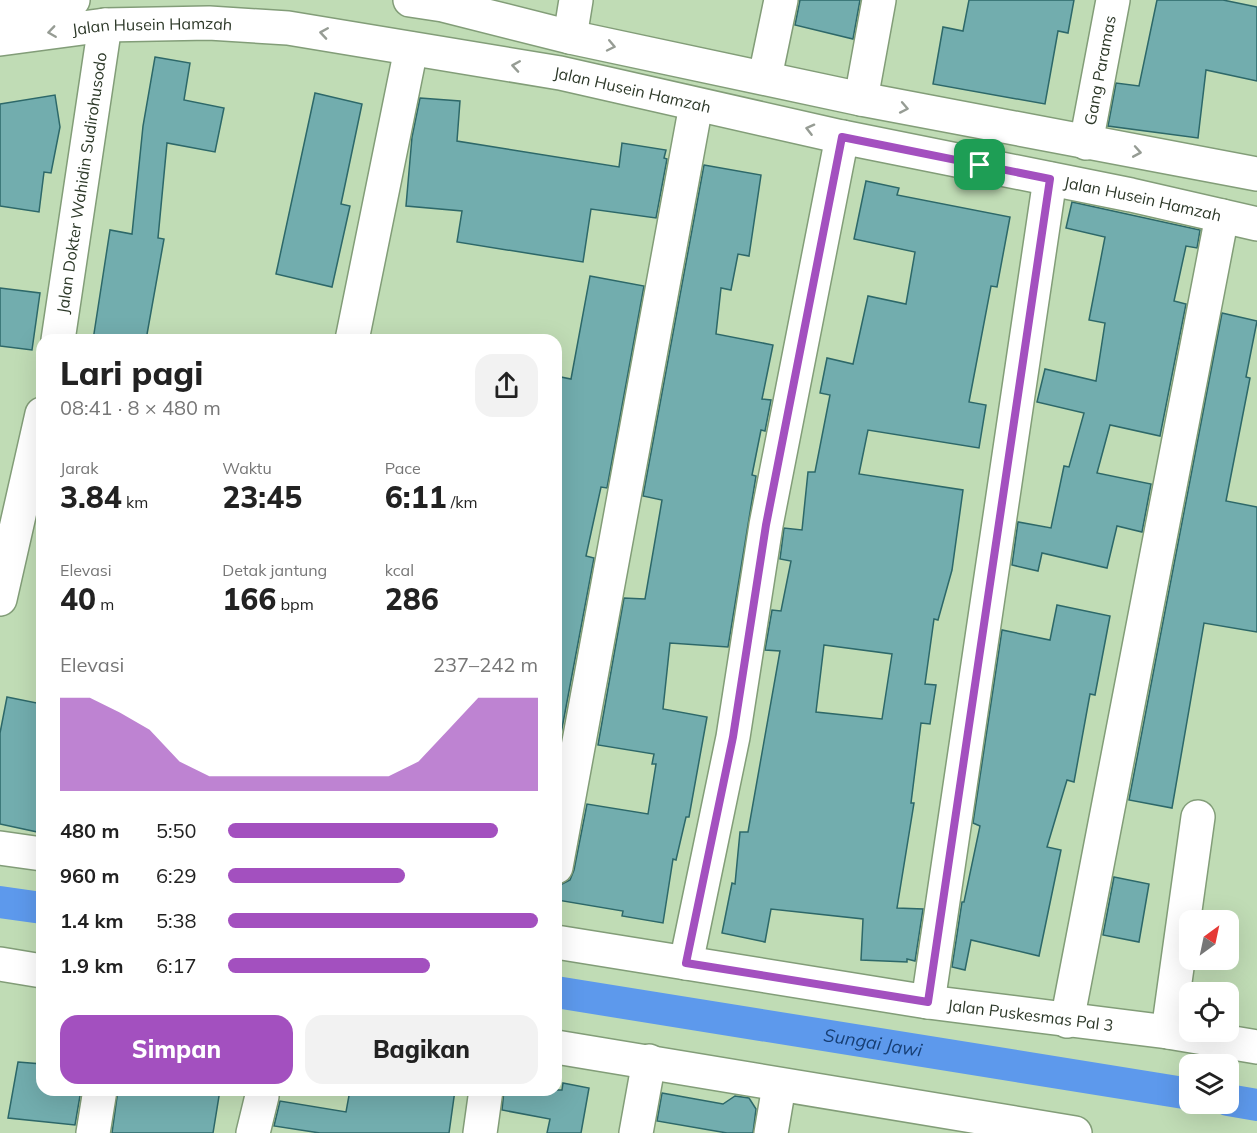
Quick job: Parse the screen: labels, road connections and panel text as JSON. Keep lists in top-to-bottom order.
{
  "streets": {
    "street": [
      "Jalan Husein Hamzah",
      "Gang Paramas",
      "Jalan Dokter Wahidin Sudirohusodo",
      "Jalan Puskesmas Pal 3"
    ]
  },
  "crossings": [
    ["Jalan Husein Hamzah", "Jalan Dokter Wahidin Sudirohusodo"]
  ],
  "water": ["Sungai Jawi"],
  "north": "top right",
  "page": {
    "heading": ["Lari pagi", "08:41 · 8 × 480 m"],
    "stats": [
      ["Jarak", "3.84 km"],
      ["Waktu", "23:45"],
      ["Pace", "6:11 /km"],
      ["Elevasi", "40 m"],
      ["Detak jantung", "166 bpm"],
      ["kcal", "286"]
    ],
    "chart": ["Elevasi", "237–242 m"],
    "list": [
      {
        "name": "480 m",
        "note": "5:50"
      },
      {
        "name": "960 m",
        "note": "6:29"
      },
      {
        "name": "1.4 km",
        "note": "5:38"
      },
      {
        "name": "1.9 km",
        "note": "6:17"
      }
    ],
    "buttons": ["Simpan", "Bagikan"]
  }
}
